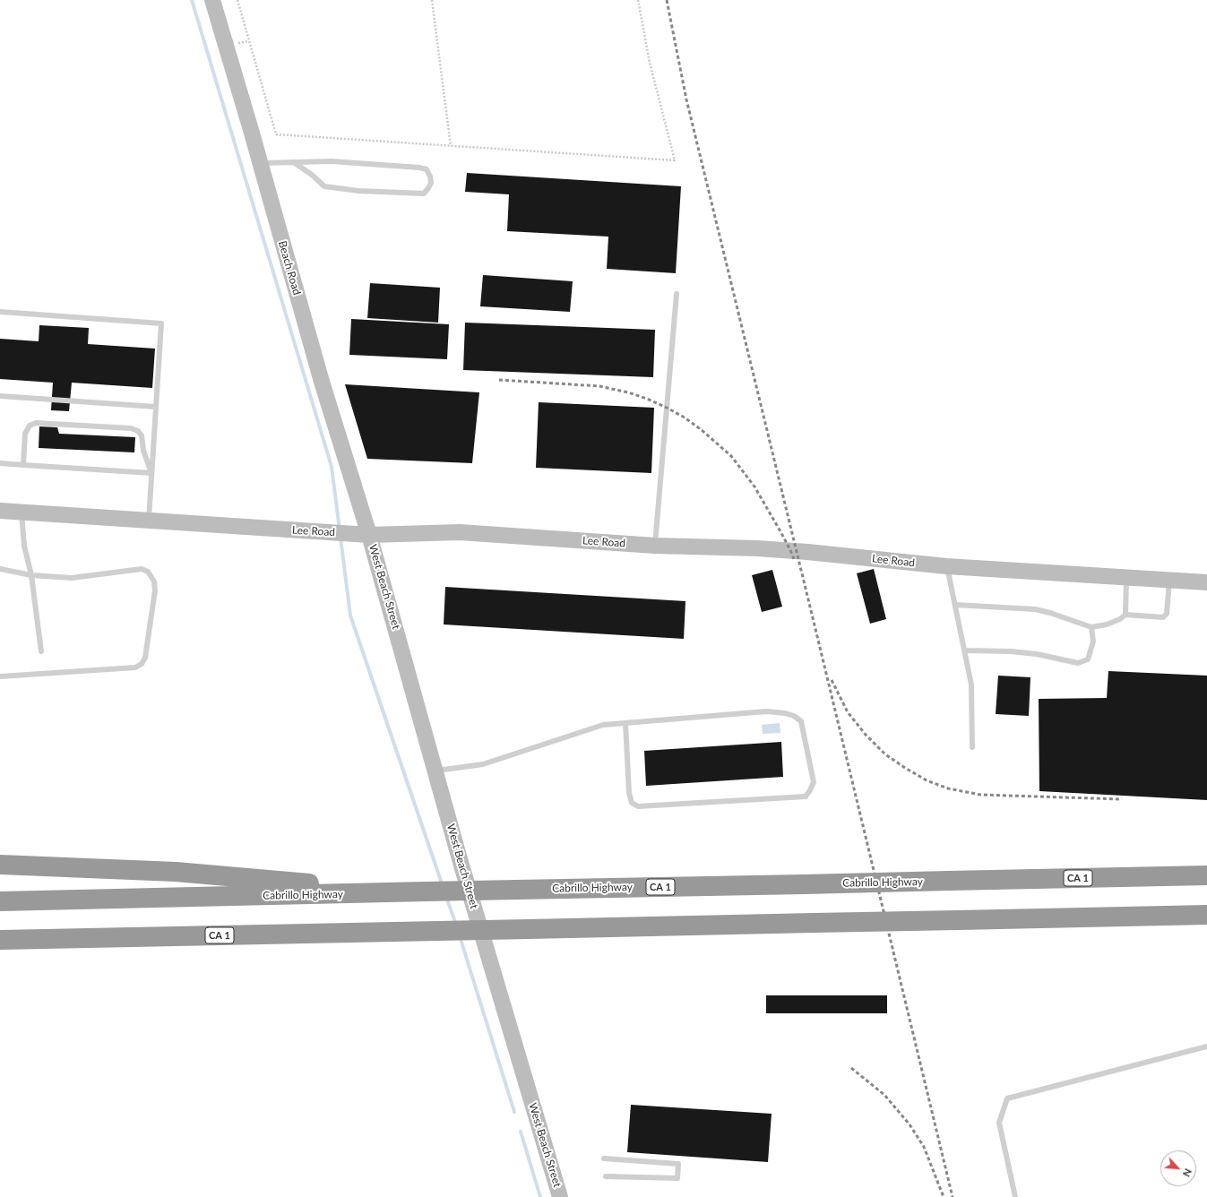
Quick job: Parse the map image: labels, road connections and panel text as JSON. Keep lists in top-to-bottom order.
{
  "streets": {
    "highway": ["CA 1", "Cabrillo Highway"],
    "main road": ["Beach Road", "Lee Road", "West Beach Street"]
  },
  "crossings": [
    ["Beach Road", "Lee Road"],
    ["Beach Road", "West Beach Street"],
    ["Lee Road", "West Beach Street"]
  ],
  "north": "bottom right"
}
